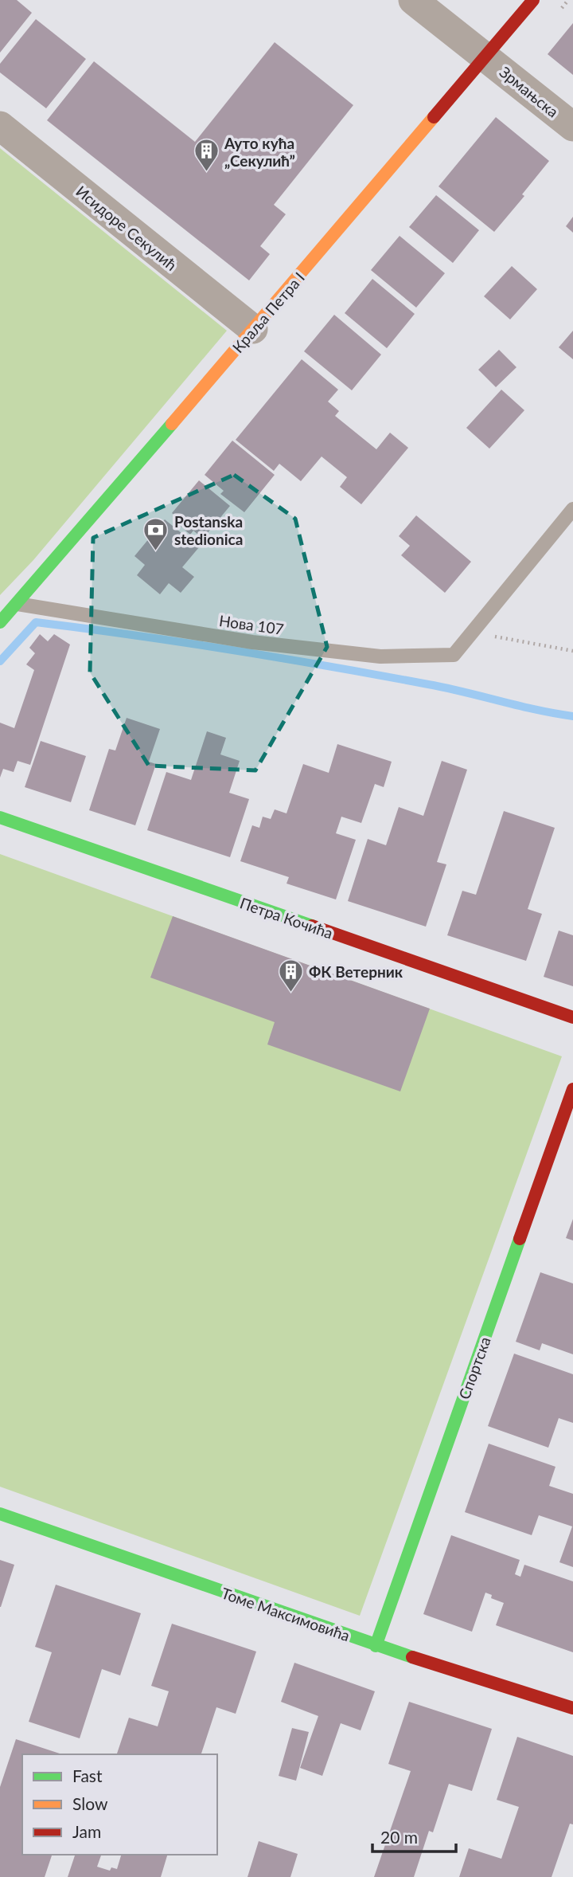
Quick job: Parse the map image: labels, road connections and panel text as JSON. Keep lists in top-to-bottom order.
{
  "streets": {
    "street": [
      "Зрмањска",
      "Исидоре Секулић",
      "Краља Петра I",
      "Петра Кочића",
      "Спортска",
      "Томе Максимовића"
    ],
    "lane": ["Нова 107"]
  },
  "crossings": [
    ["Зрмањска", "Краља Петра I"],
    ["Исидоре Секулић", "Краља Петра I"],
    ["Краља Петра I", "Нова 107"],
    ["Спортска", "Томе Максимовића"]
  ],
  "places": {
    "building": ["Ауто кућа „Секулић”", "ФК Ветерник"],
    "bank": ["Postanska stedionica"]
  },
  "legend": ["Fast", "Slow", "Jam"],
  "scale_bar": "20 m"
}
